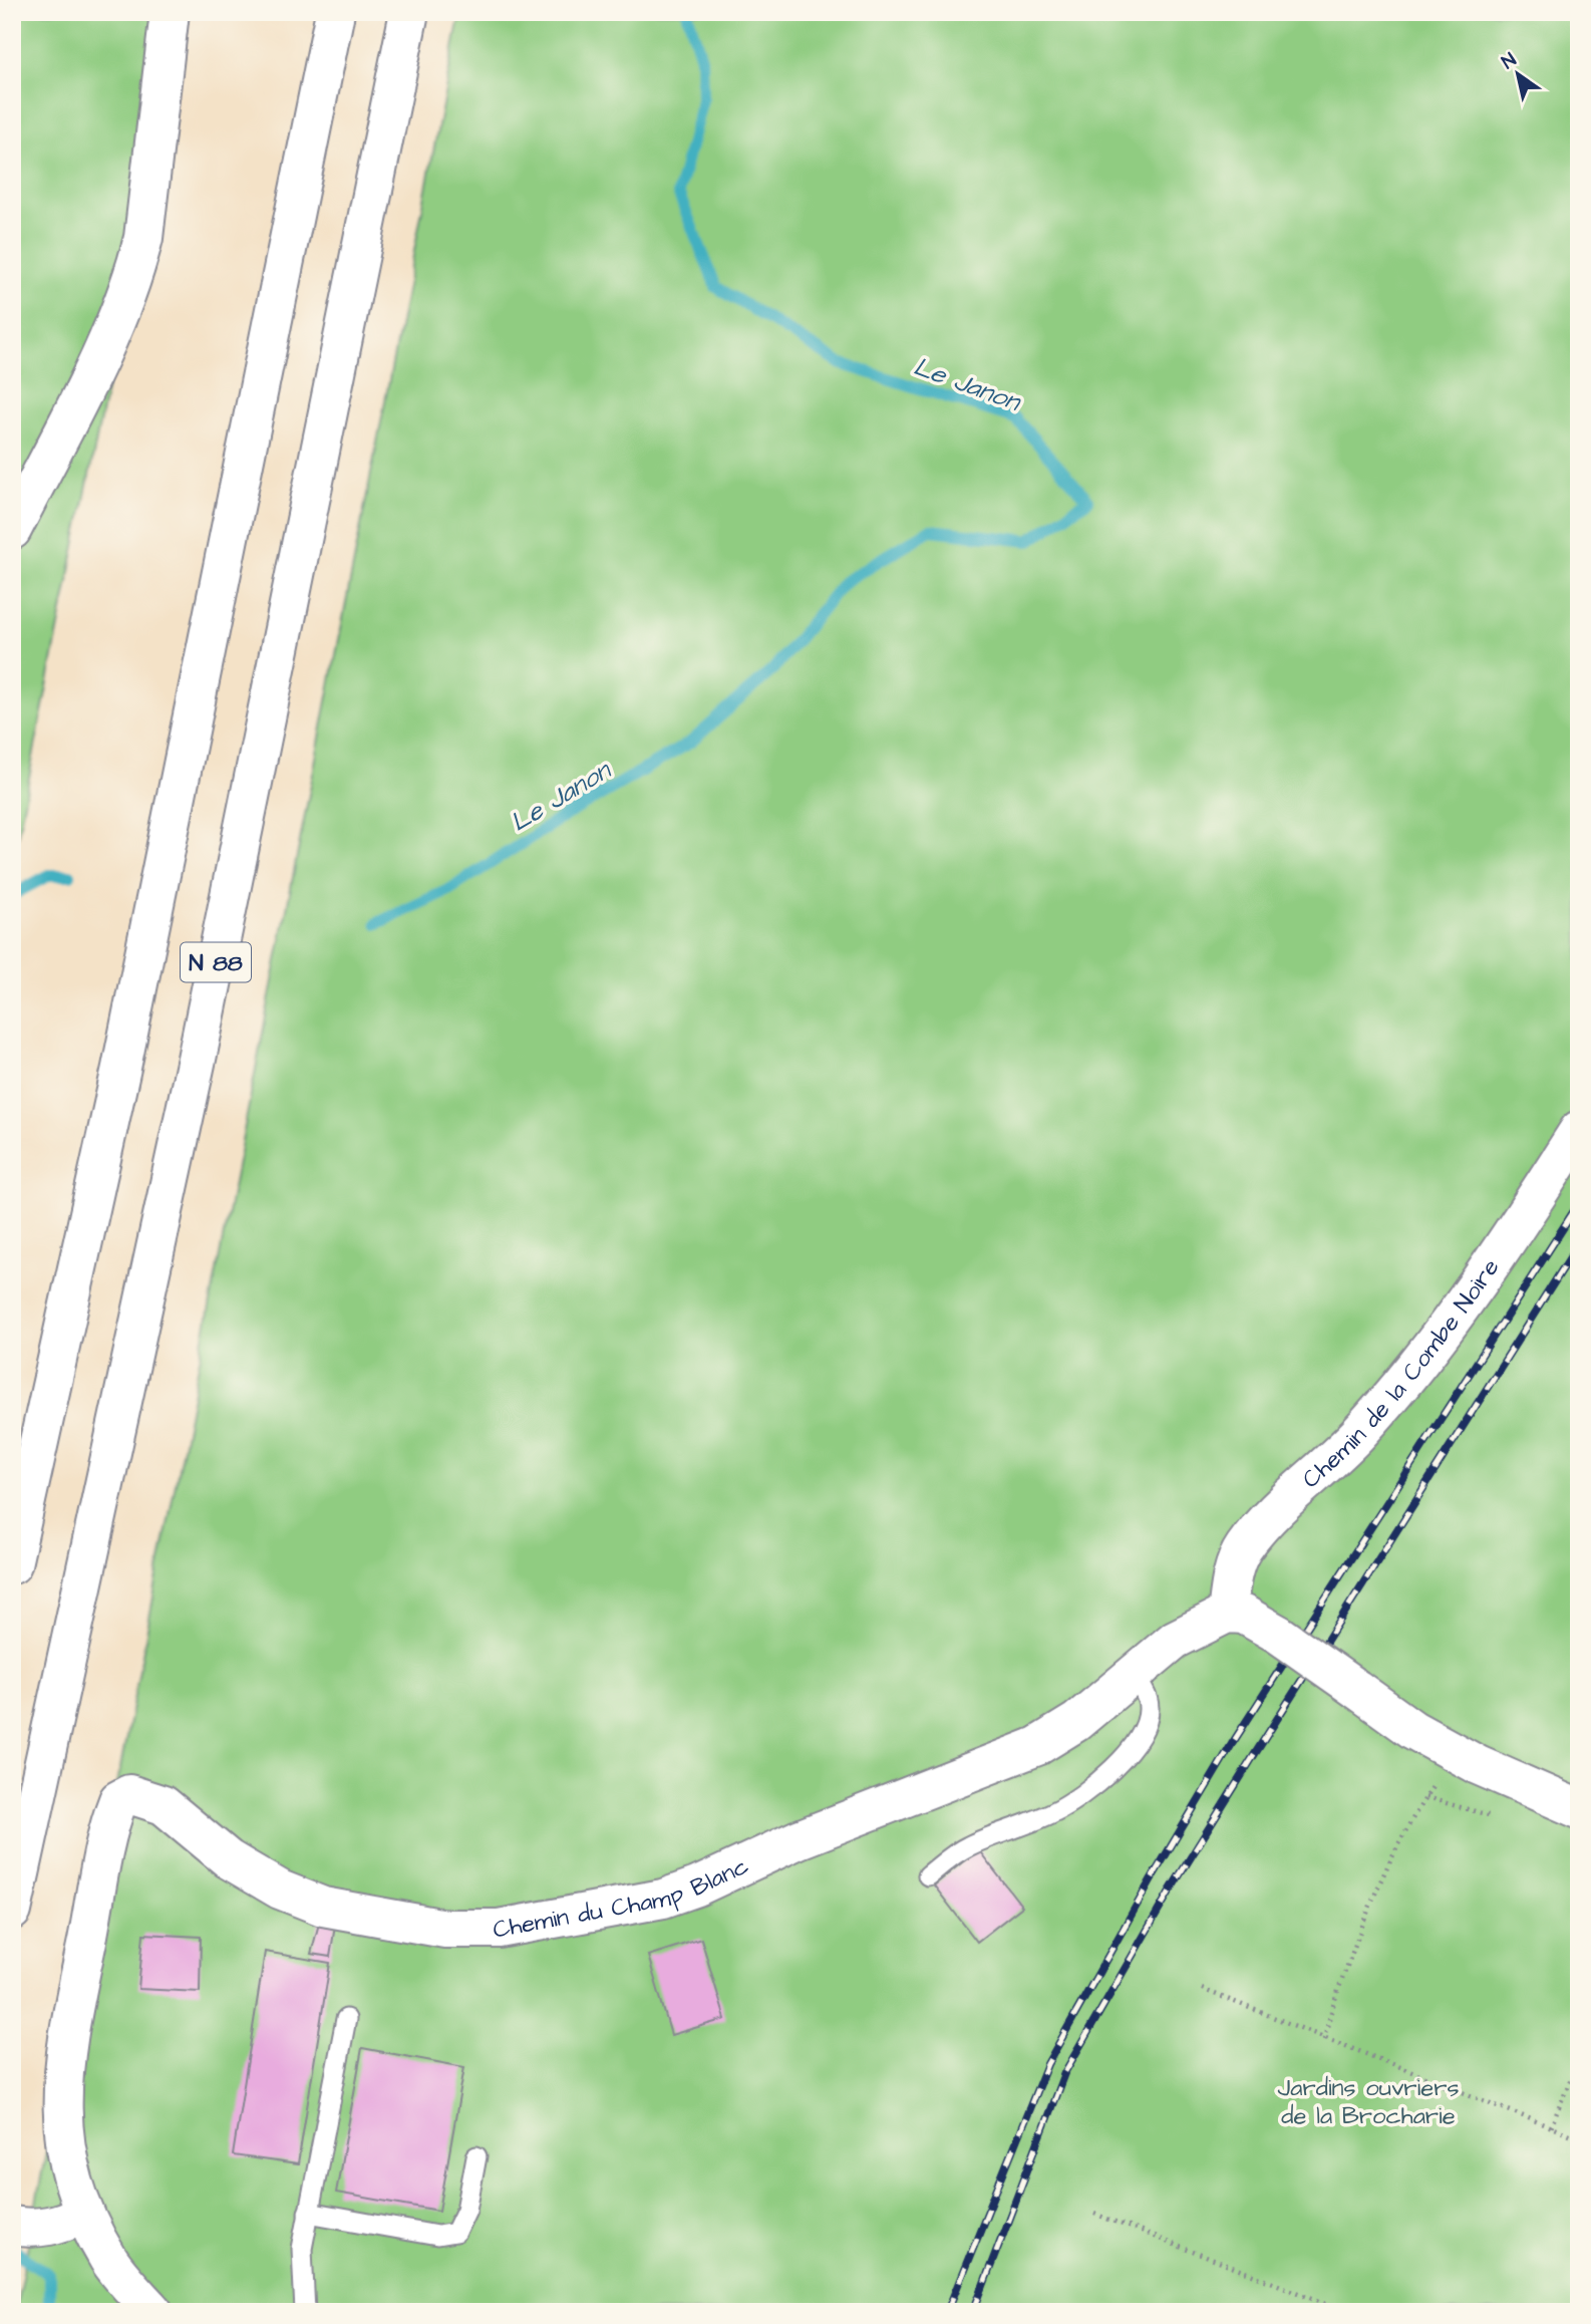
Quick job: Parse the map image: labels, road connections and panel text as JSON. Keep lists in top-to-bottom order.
{
  "streets": {
    "main road": ["N 88", "Chemin de la Combe Noire", "Chemin du Champ Blanc"]
  },
  "crossings": [
    ["Chemin de la Combe Noire", "Chemin du Champ Blanc"]
  ],
  "water": ["Le Janon"],
  "parks": ["Jardins ouvriers de la Brocharie"],
  "north": "top left"
}
